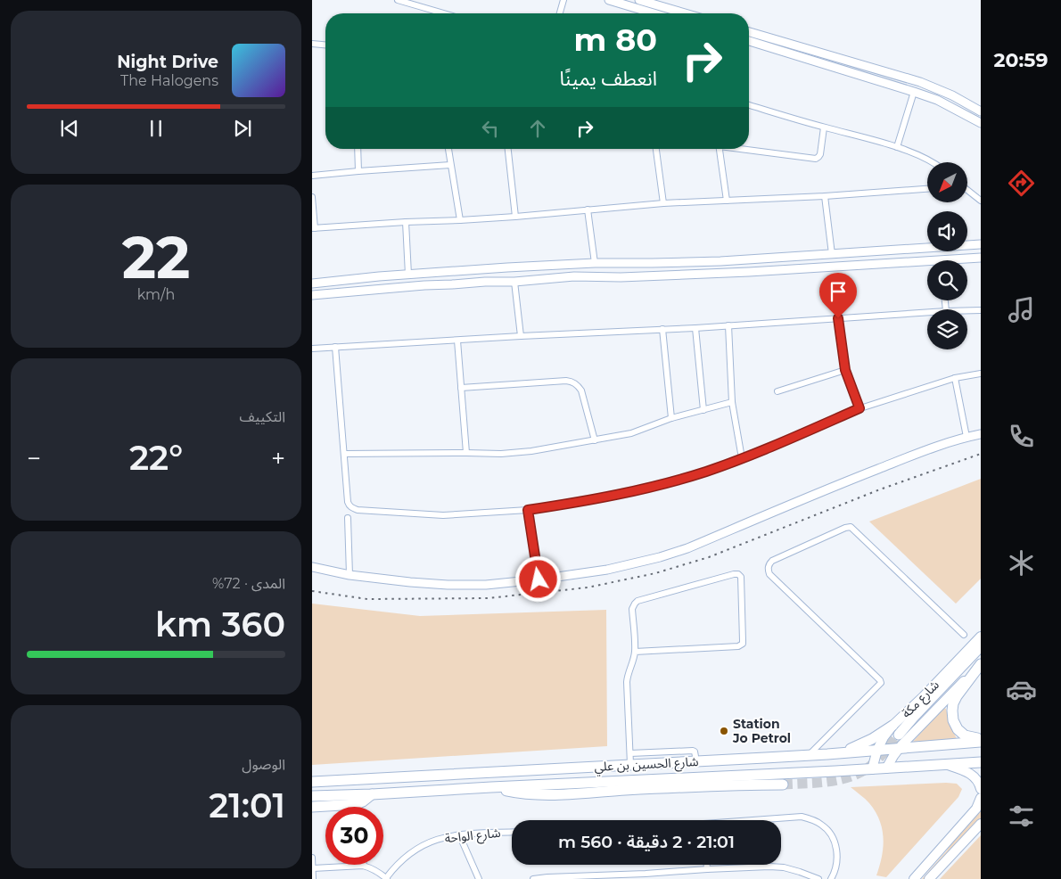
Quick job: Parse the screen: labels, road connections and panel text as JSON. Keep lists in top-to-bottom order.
{
  "streets": {
    "highway": ["شارع الحسين بن علي"],
    "main road": ["شارع مكة"],
    "street": ["شارع الواحة"]
  },
  "crossings": [
    ["شارع مكة", "شارع الحسين بن علي"]
  ],
  "places": ["Station Jo Petrol"],
  "north": "bottom left",
  "page": {
    "tabs": "20:59",
    "turn": ["80 m", "انعطف يمينًا"],
    "song": ["Night Drive", "The Halogens"],
    "tile": [
      ["22", "km/h"],
      "التكييف",
      ["المدى · 72%", "360 km"],
      ["الوصول", "21:01"]
    ],
    "heat": ["−", "22°", "+"],
    "limit": "30",
    "trip": "21:01 · 2 دقيقة · 560 m"
  }
}
